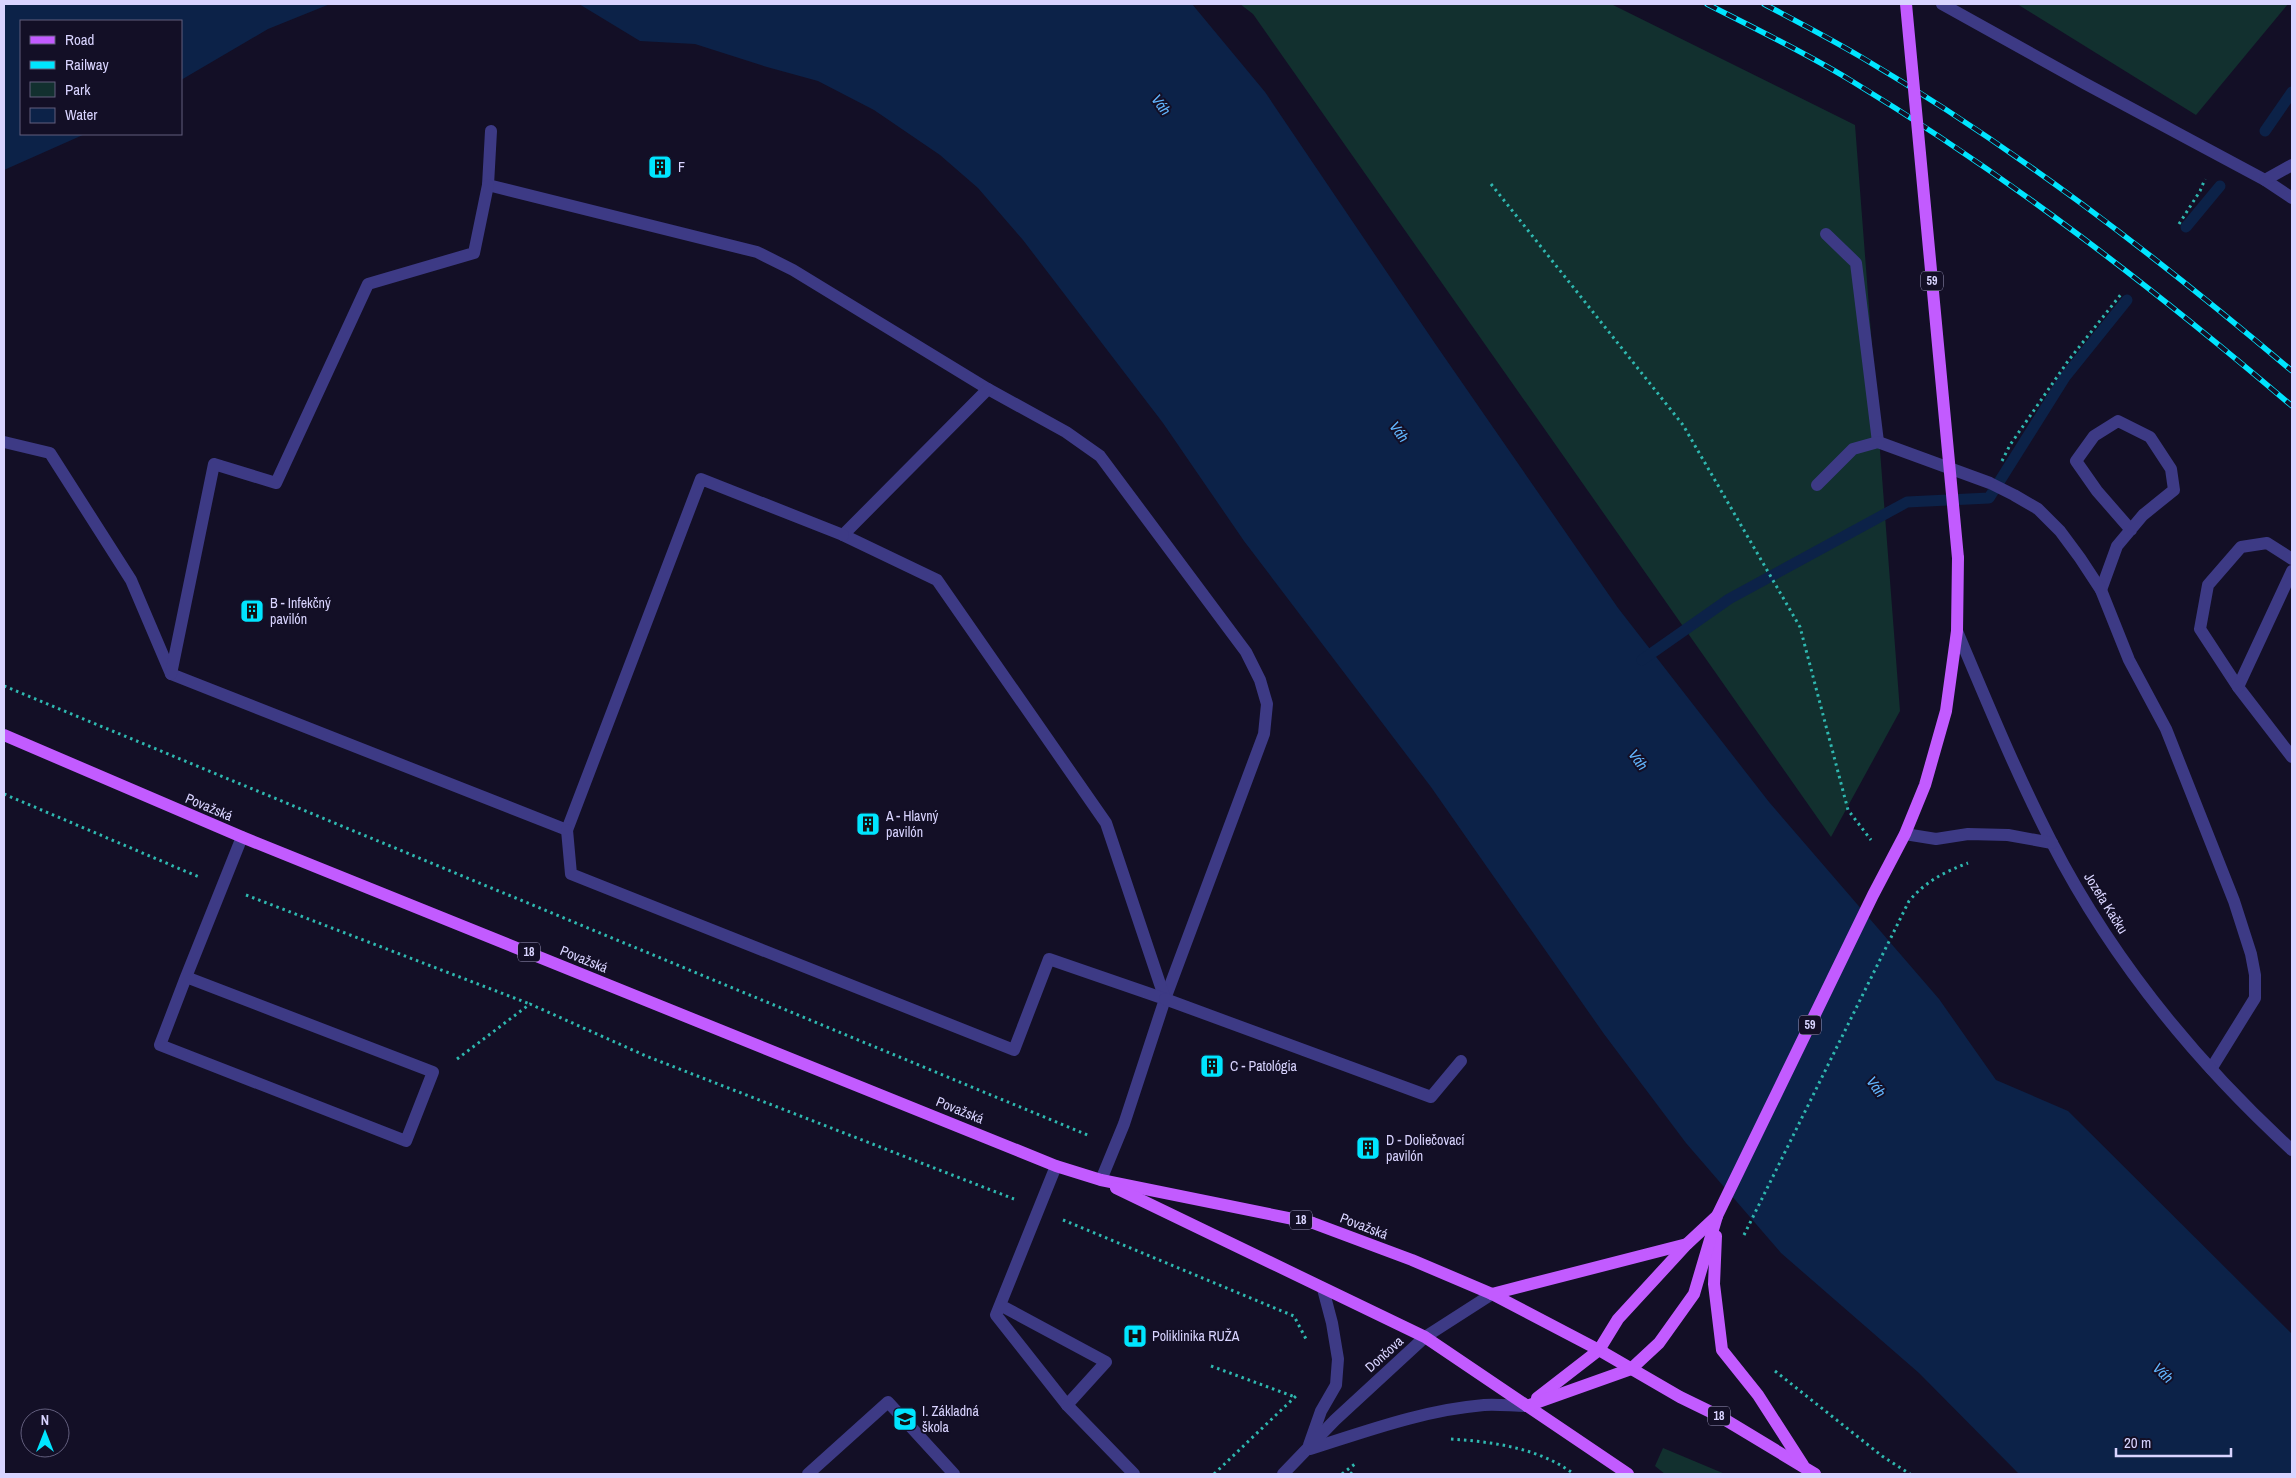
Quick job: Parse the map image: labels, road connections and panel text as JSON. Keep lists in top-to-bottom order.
{
  "streets": {
    "main road": ["59", "Považská", "18"],
    "street": ["Jozefa Kačku", "Dončova"]
  },
  "crossings": [
    ["59", "Jozefa Kačku"],
    ["Považská", "18"],
    ["Považská", "Dončova"]
  ],
  "water": ["Váh"],
  "places": {
    "building": [
      "F",
      "B - Infekčný pavilón",
      "A - Hlavný pavilón",
      "C - Patológia",
      "D - Doliečovací pavilón"
    ],
    "hospital": ["Poliklinika RUŽA"],
    "school or university": ["I. Základná škola"]
  },
  "legend": [
    "Road",
    "Railway",
    "Park",
    "Water"
  ],
  "scale_bar": "20 m",
  "north": "top"
}
